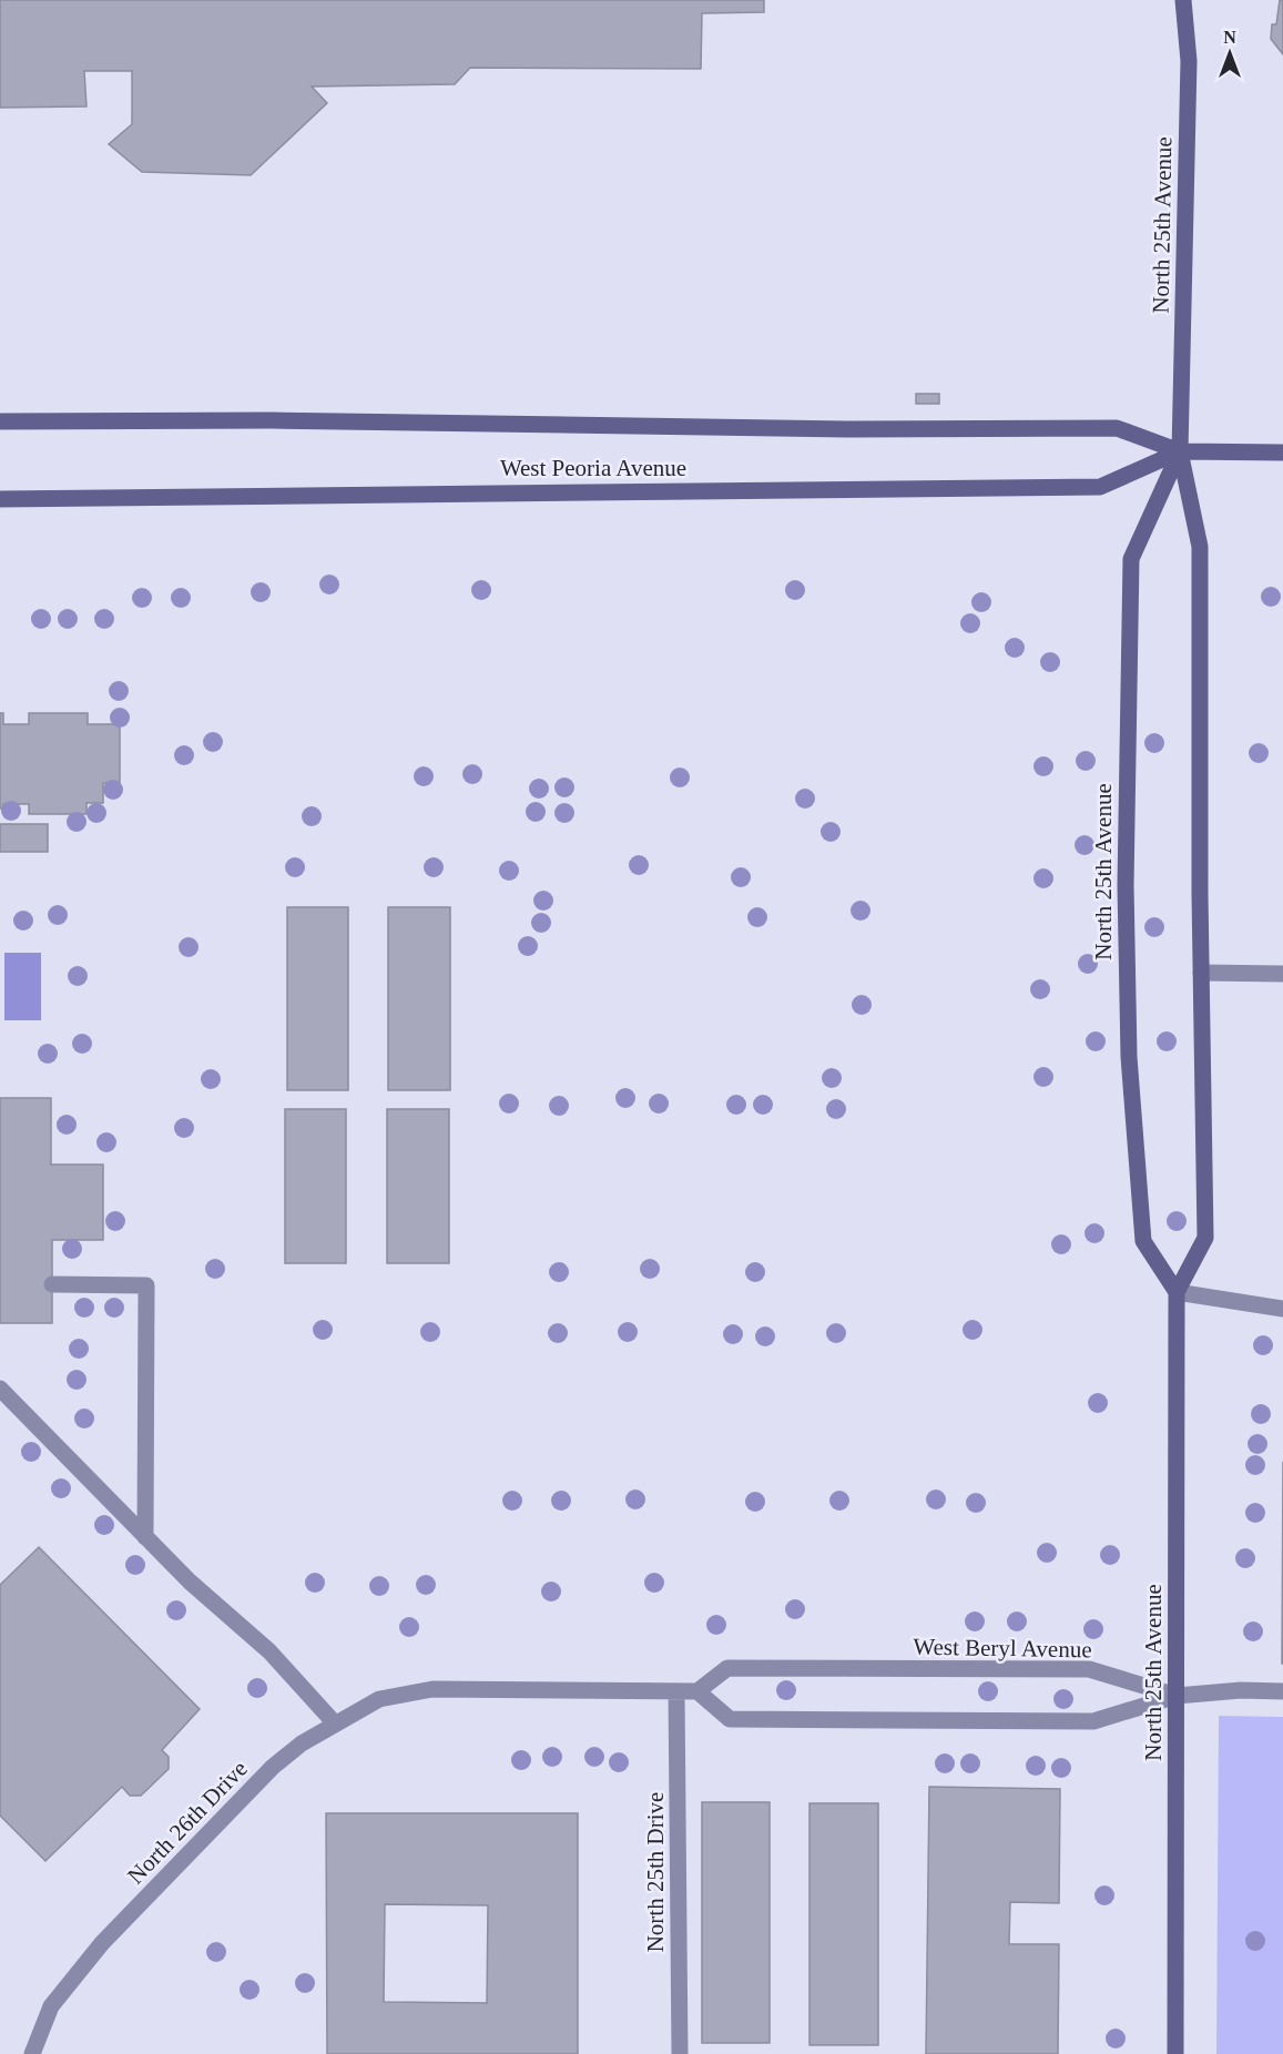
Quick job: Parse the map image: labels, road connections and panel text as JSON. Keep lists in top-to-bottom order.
{
  "streets": {
    "street": [
      "North 25th Avenue",
      "West Peoria Avenue",
      "West Beryl Avenue",
      "North 26th Drive",
      "North 25th Drive"
    ]
  },
  "crossings": [
    ["North 25th Avenue", "West Peoria Avenue"],
    ["North 25th Avenue", "West Beryl Avenue"],
    ["North 26th Drive", "North 25th Drive"]
  ],
  "north": "top"
}
